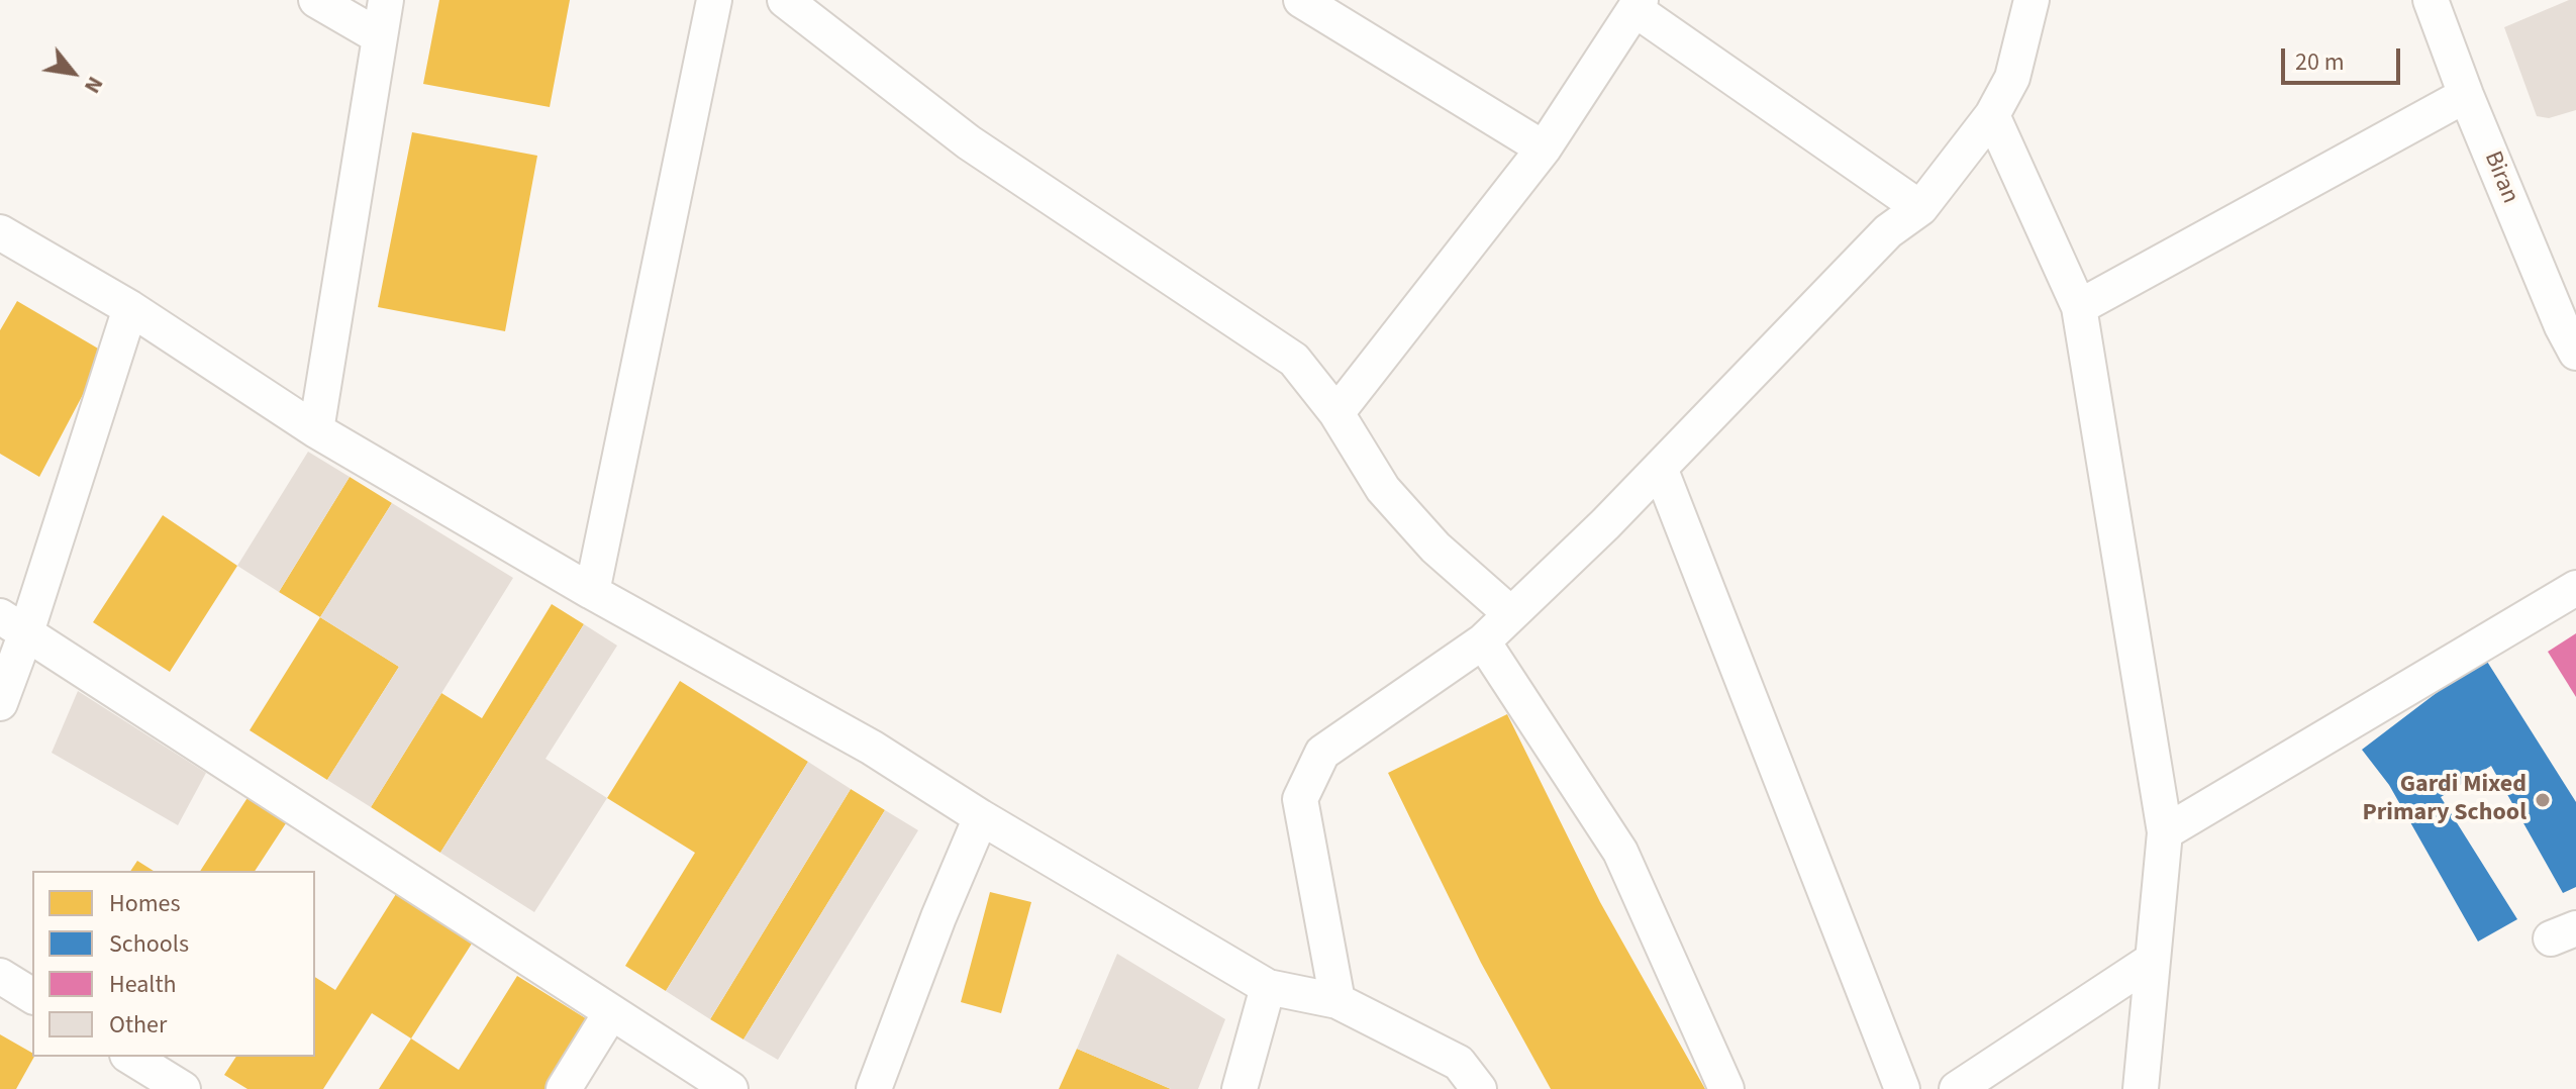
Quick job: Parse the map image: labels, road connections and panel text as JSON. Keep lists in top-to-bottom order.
{
  "streets": {
    "street": ["Biran"]
  },
  "places": ["Gardi Mixed Primary School"],
  "legend": [
    "Homes",
    "Schools",
    "Health",
    "Other"
  ],
  "scale_bar": "20 m",
  "north": "bottom right"
}
